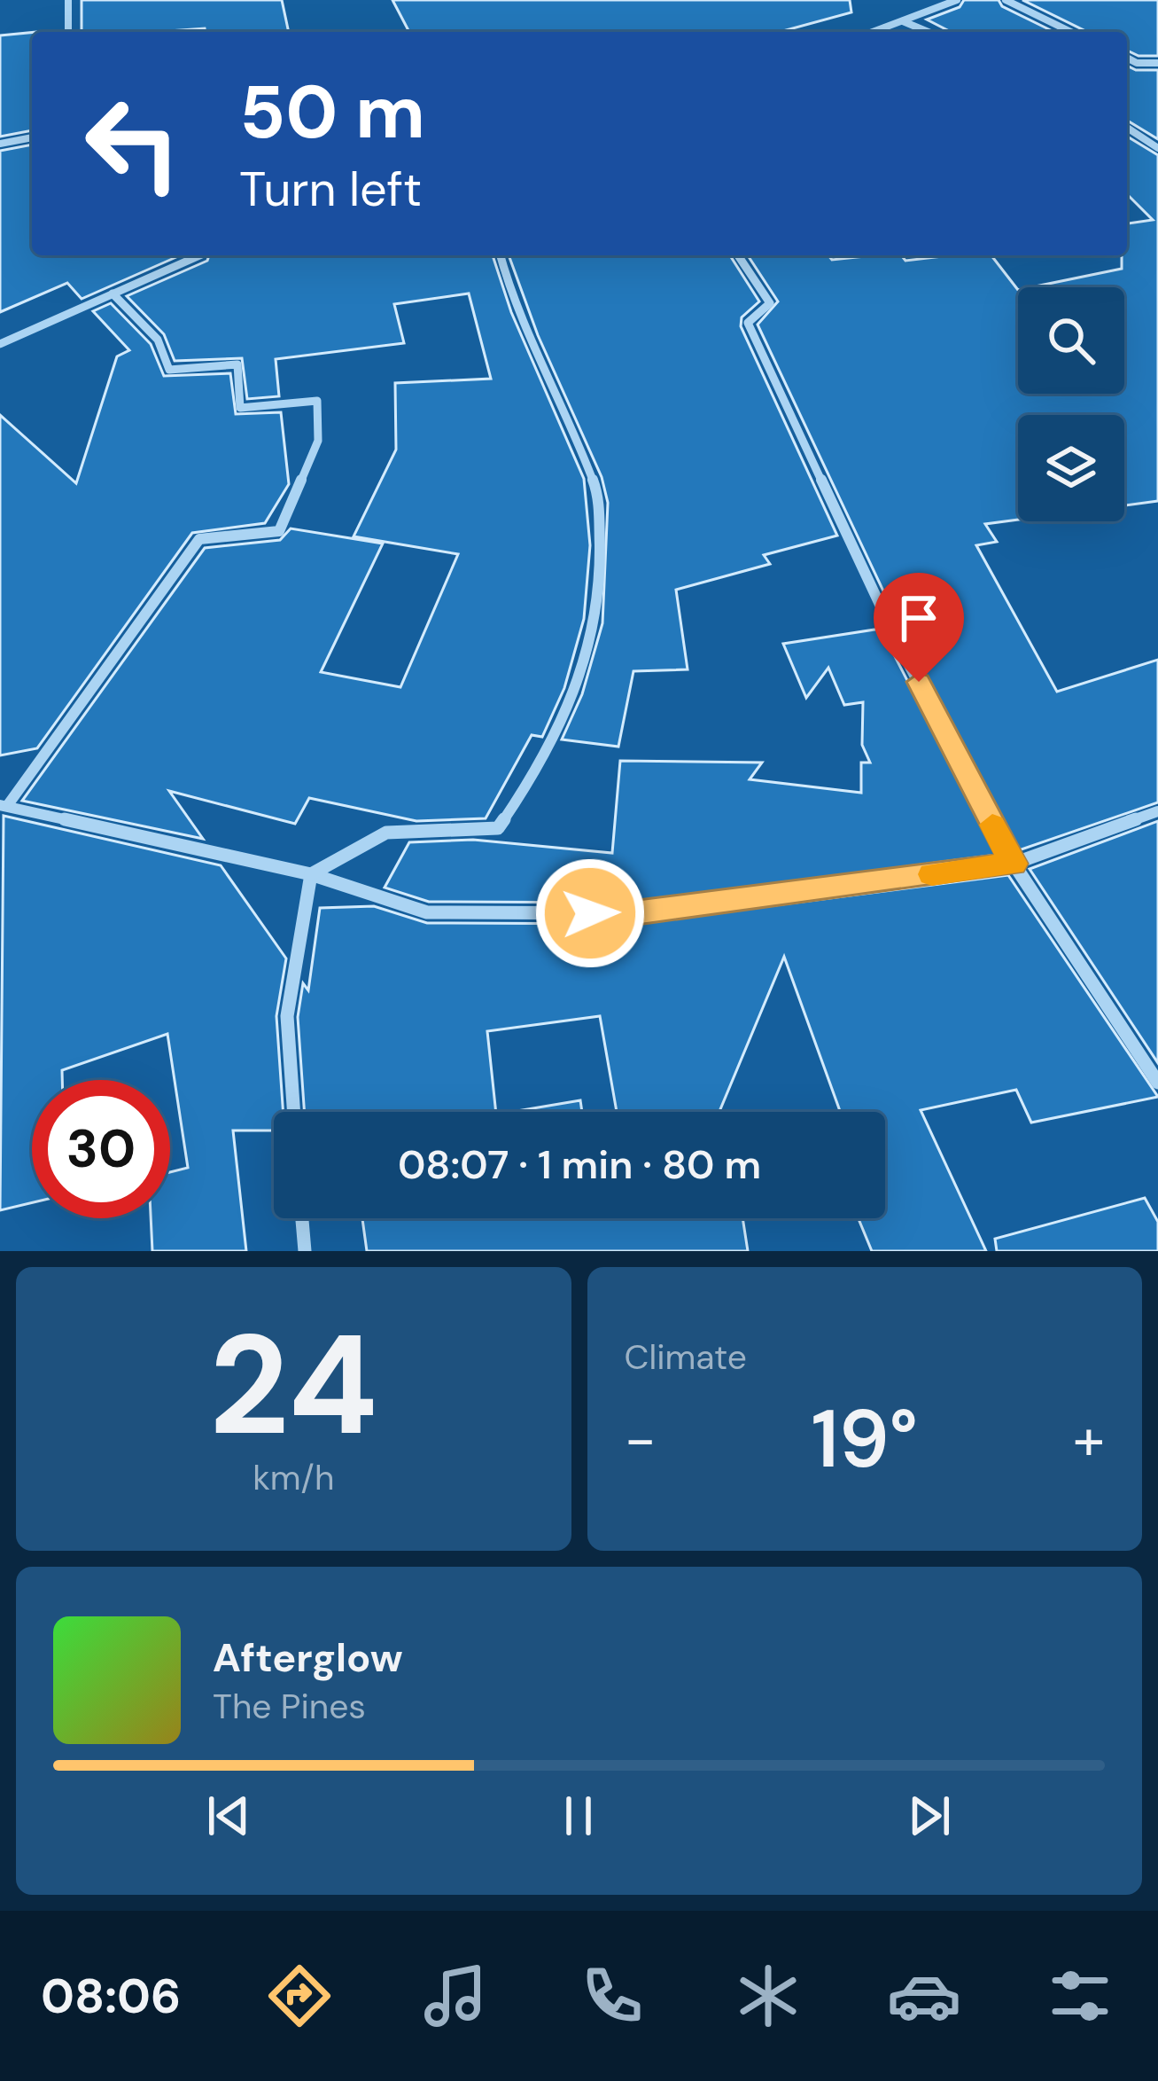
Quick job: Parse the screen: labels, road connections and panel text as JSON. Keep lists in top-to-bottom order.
{
  "page": {
    "turn": ["50 m", "Turn left"],
    "limit": "30",
    "trip": "08:07 · 1 min · 80 m",
    "tile": [
      ["24", "km/h"],
      "Climate"
    ],
    "heat": ["−", "19°", "+"],
    "song": ["Afterglow", "The Pines"],
    "tabs": "08:06"
  }
}
